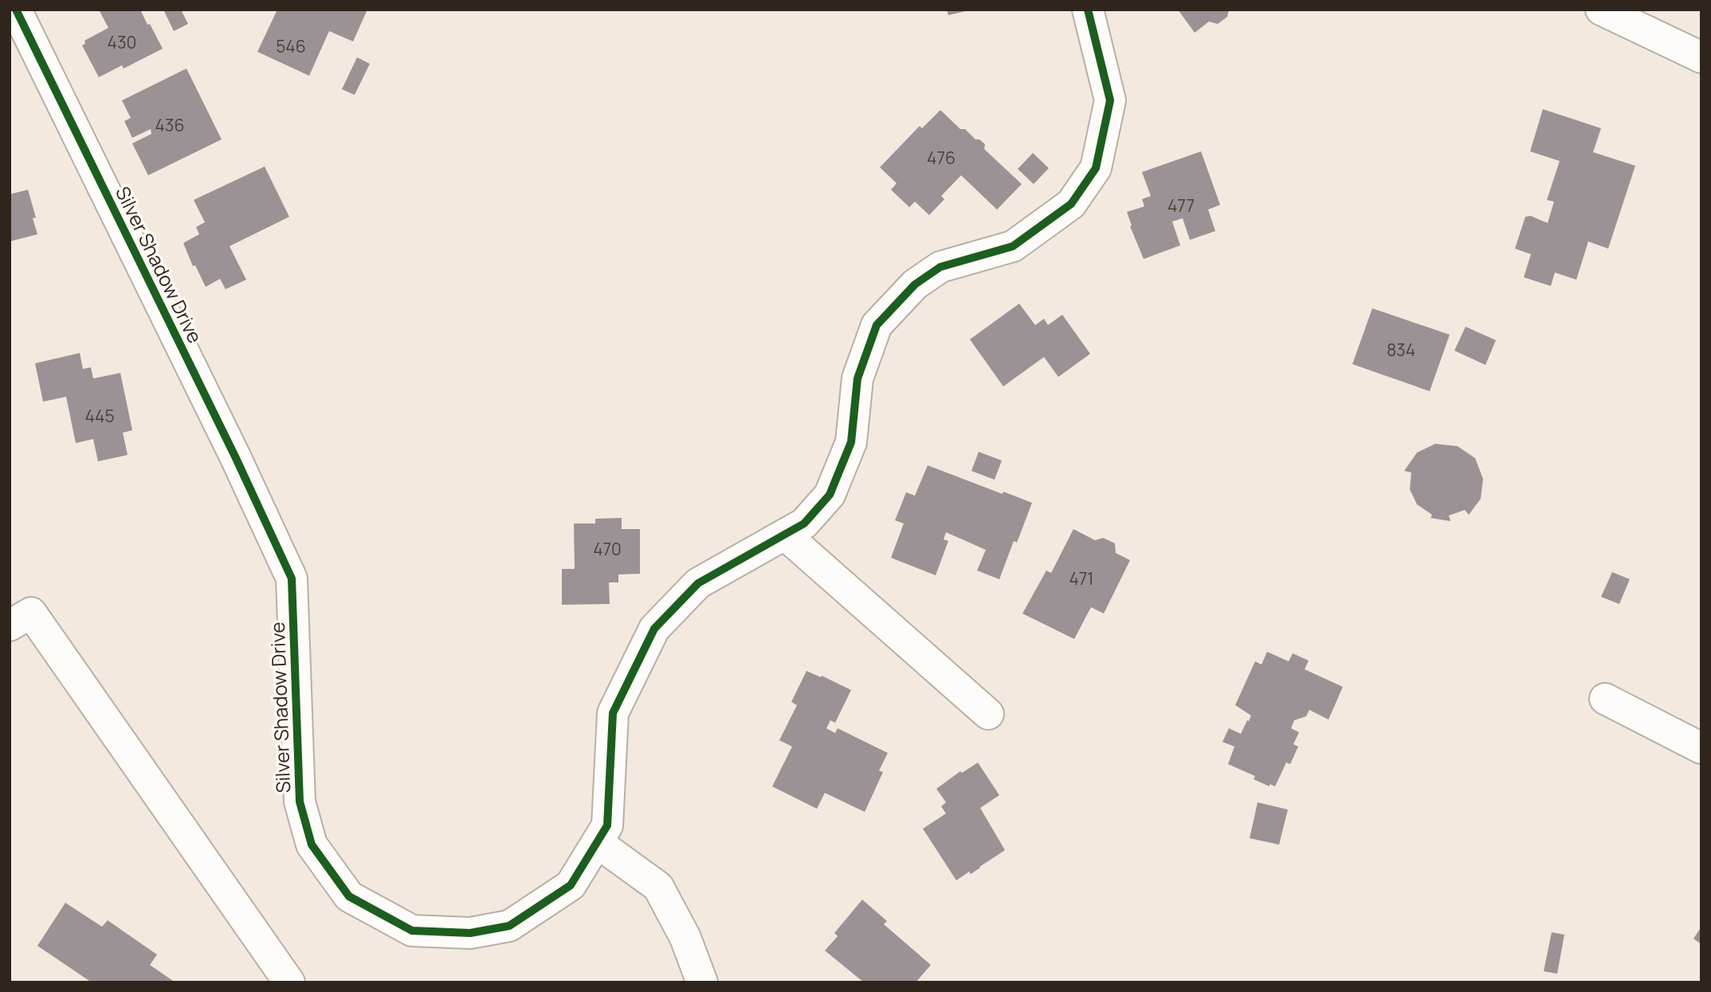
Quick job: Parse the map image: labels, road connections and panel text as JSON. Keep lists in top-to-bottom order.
{
  "streets": {
    "street": ["Silver Shadow Drive"]
  },
  "house_numbers": [
    "430",
    "546",
    "436",
    "476",
    "477",
    "834",
    "445",
    "470",
    "471"
  ]
}
